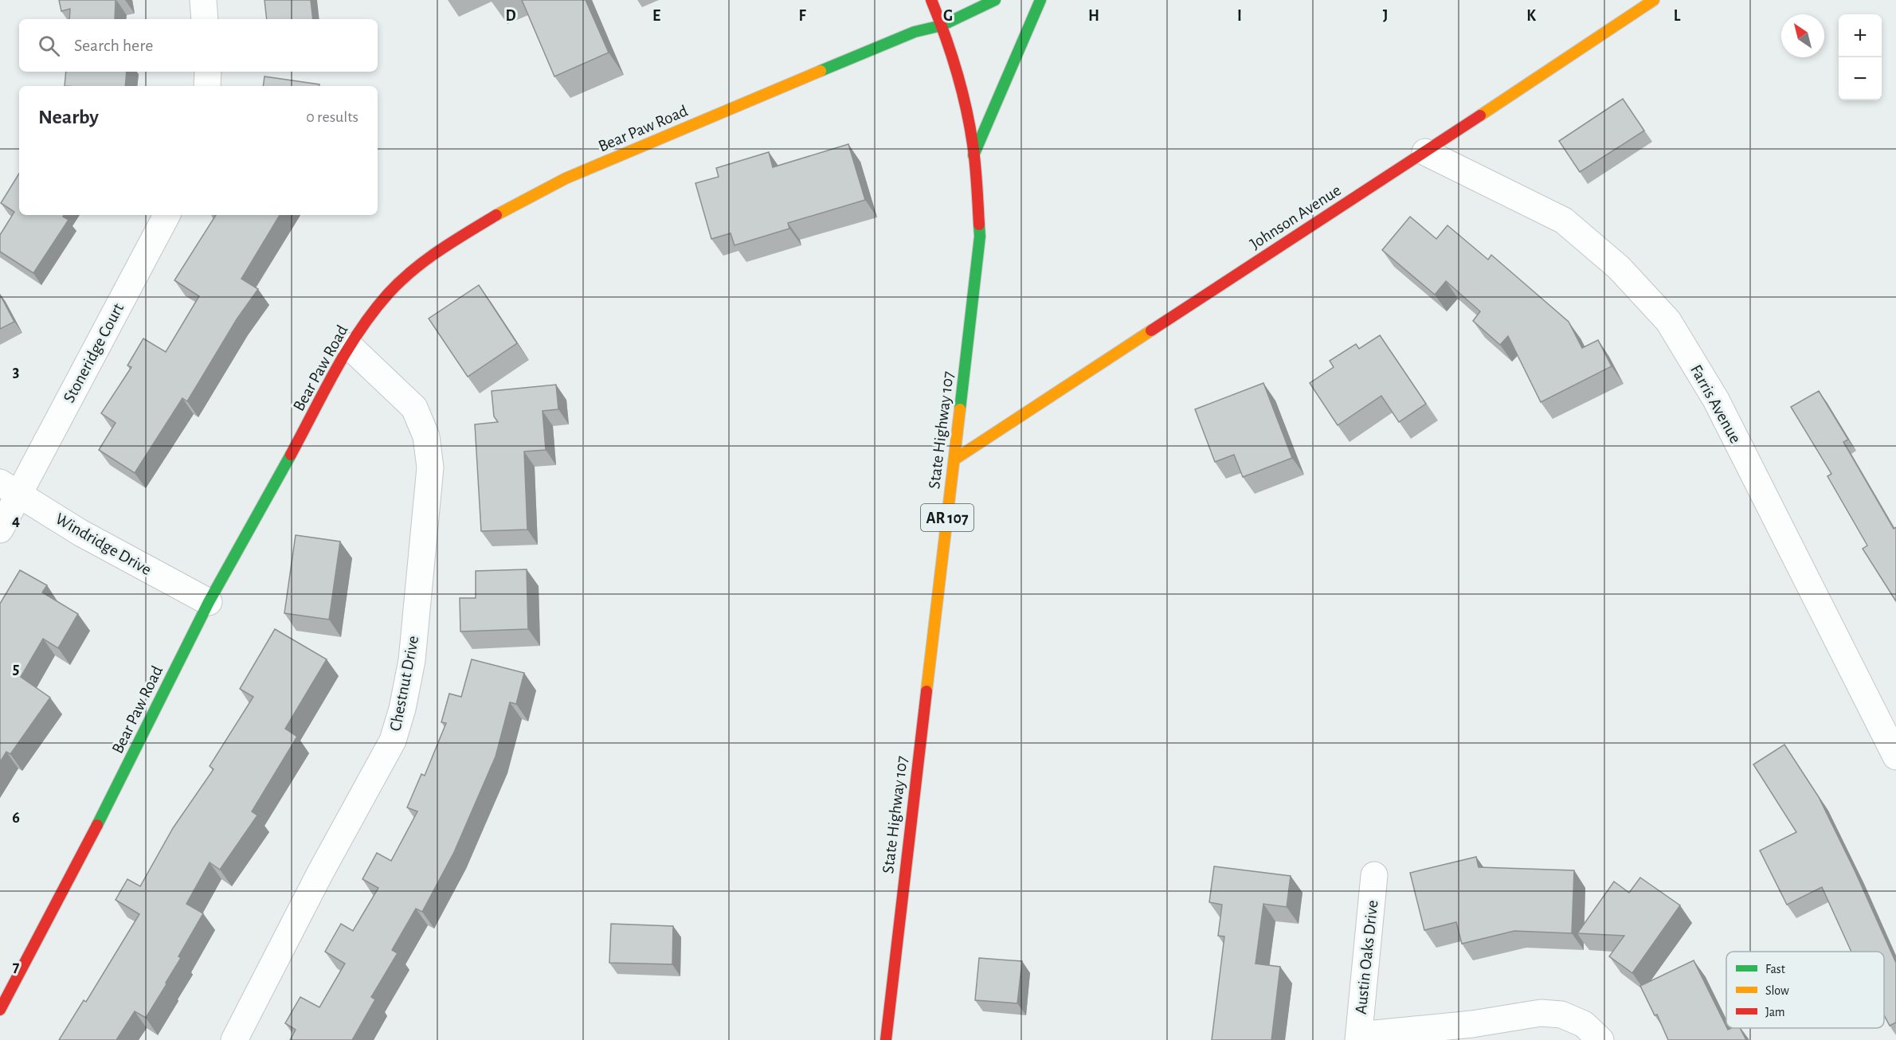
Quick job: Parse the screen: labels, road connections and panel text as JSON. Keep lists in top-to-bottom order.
{
  "streets": {
    "street": [
      "Bear Paw Road",
      "Johnson Avenue",
      "Stoneridge Court",
      "Farris Avenue",
      "State Highway 107",
      "AR 107",
      "Windridge Drive",
      "Chestnut Drive",
      "Austin Oaks Drive"
    ]
  },
  "crossings": [
    ["Bear Paw Road", "State Highway 107"],
    ["Bear Paw Road", "Windridge Drive"],
    ["Bear Paw Road", "Chestnut Drive"],
    ["Johnson Avenue", "Farris Avenue"],
    ["Johnson Avenue", "State Highway 107"],
    ["Stoneridge Court", "Windridge Drive"]
  ],
  "legend": ["Fast", "Slow", "Jam"],
  "north": "top left",
  "page": {
    "map_buttons": ["+", "−"],
    "search": "Search here",
    "heading": ["Nearby", "0 results"]
  },
  "grid": {
    "columns": [
      "D",
      "E",
      "F",
      "G",
      "H",
      "I",
      "J",
      "K",
      "L"
    ],
    "rows": [
      "3",
      "4",
      "5",
      "6",
      "7"
    ]
  }
}
